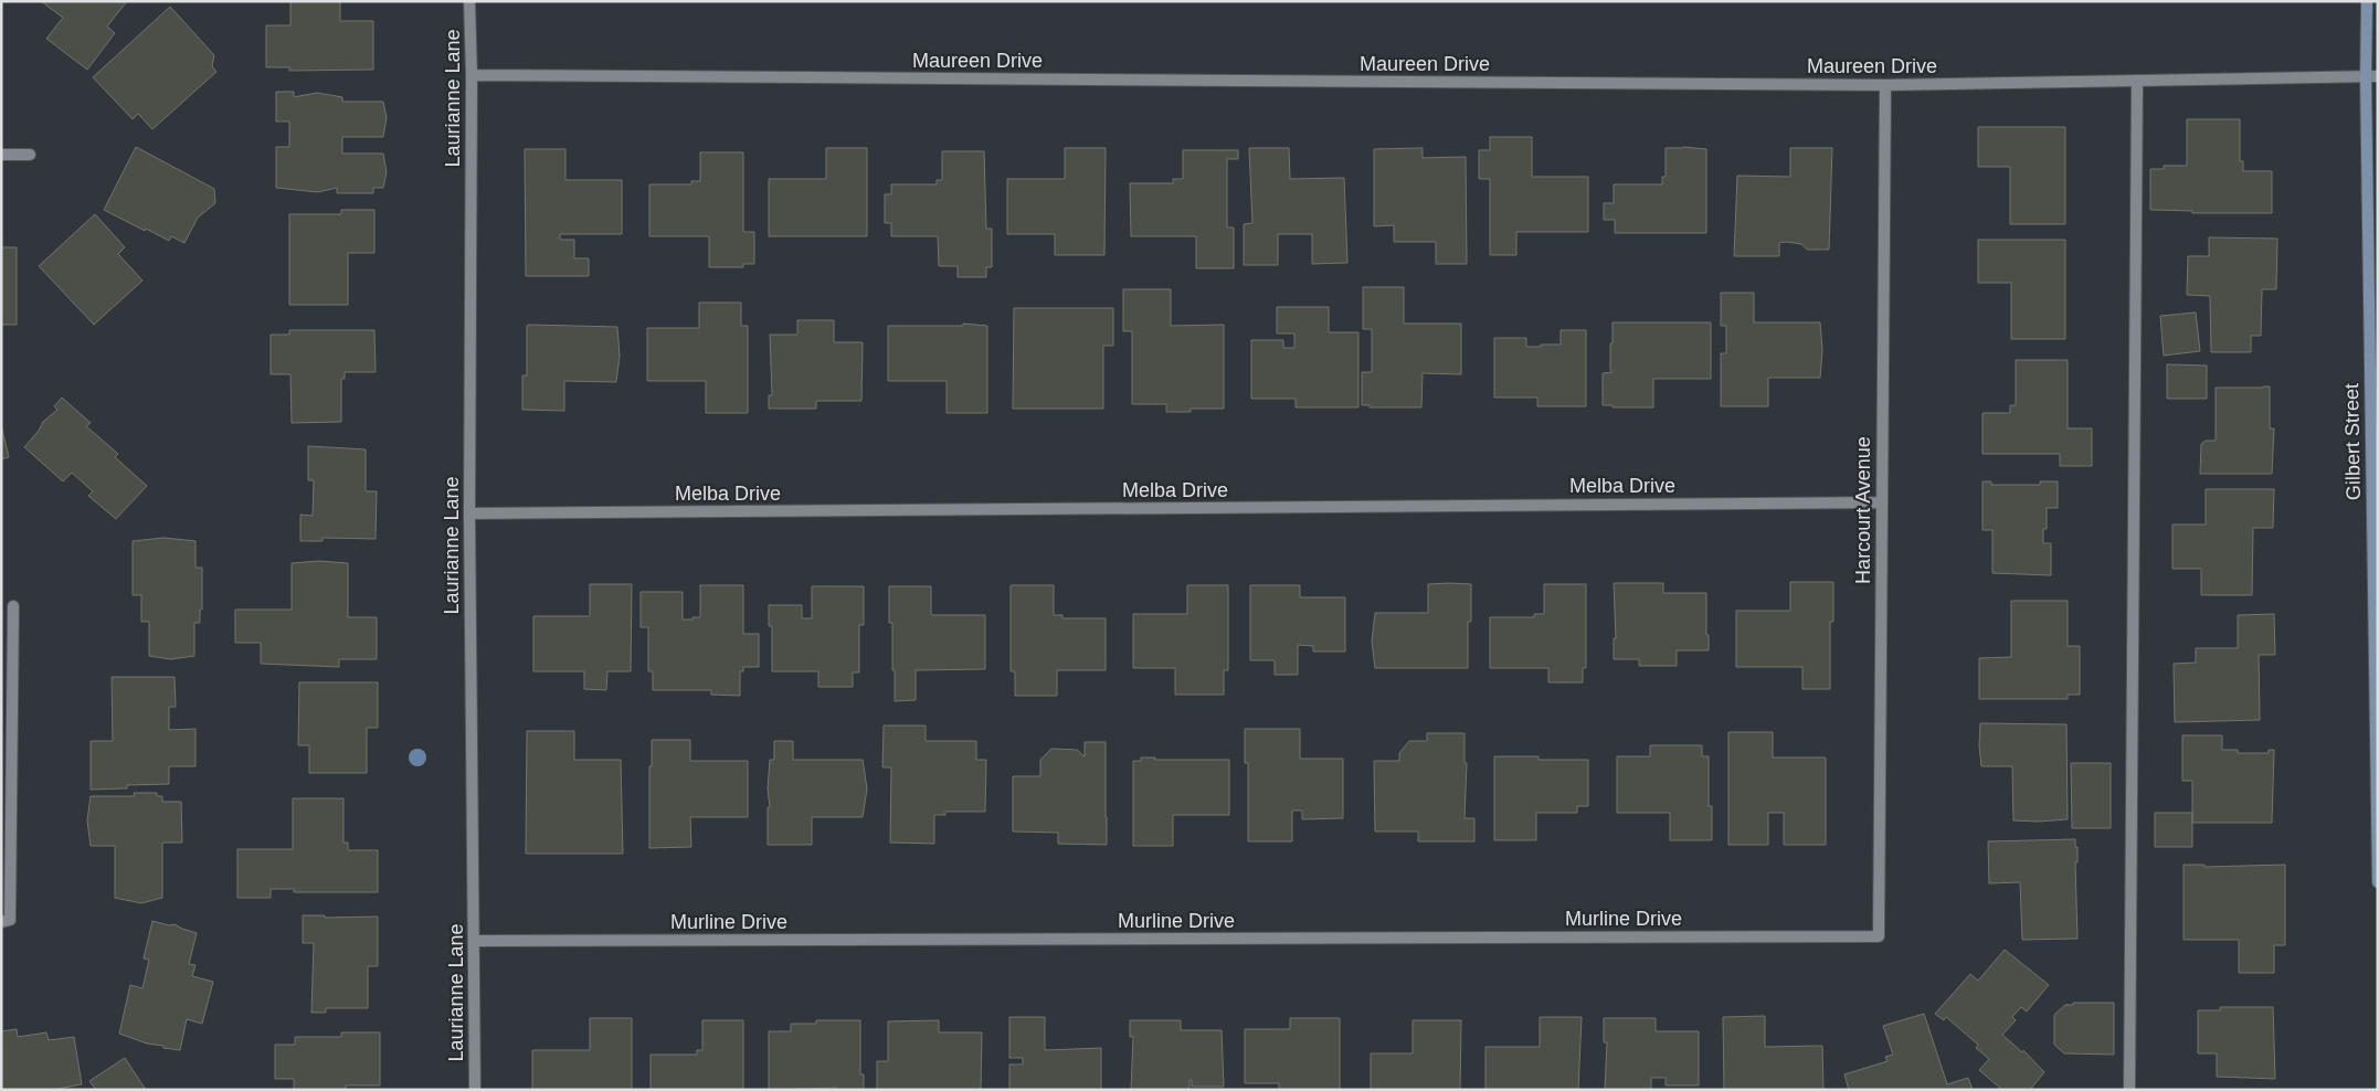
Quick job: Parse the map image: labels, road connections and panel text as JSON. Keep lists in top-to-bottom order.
{
  "streets": {
    "street": [
      "Maureen Drive",
      "Laurianne Lane",
      "Gilbert Street",
      "Melba Drive",
      "Harcourt Avenue",
      "Murline Drive"
    ]
  },
  "crossings": [
    ["Maureen Drive", "Laurianne Lane"],
    ["Maureen Drive", "Gilbert Street"],
    ["Maureen Drive", "Harcourt Avenue"],
    ["Laurianne Lane", "Melba Drive"],
    ["Laurianne Lane", "Murline Drive"],
    ["Melba Drive", "Harcourt Avenue"],
    ["Harcourt Avenue", "Murline Drive"]
  ]
}
